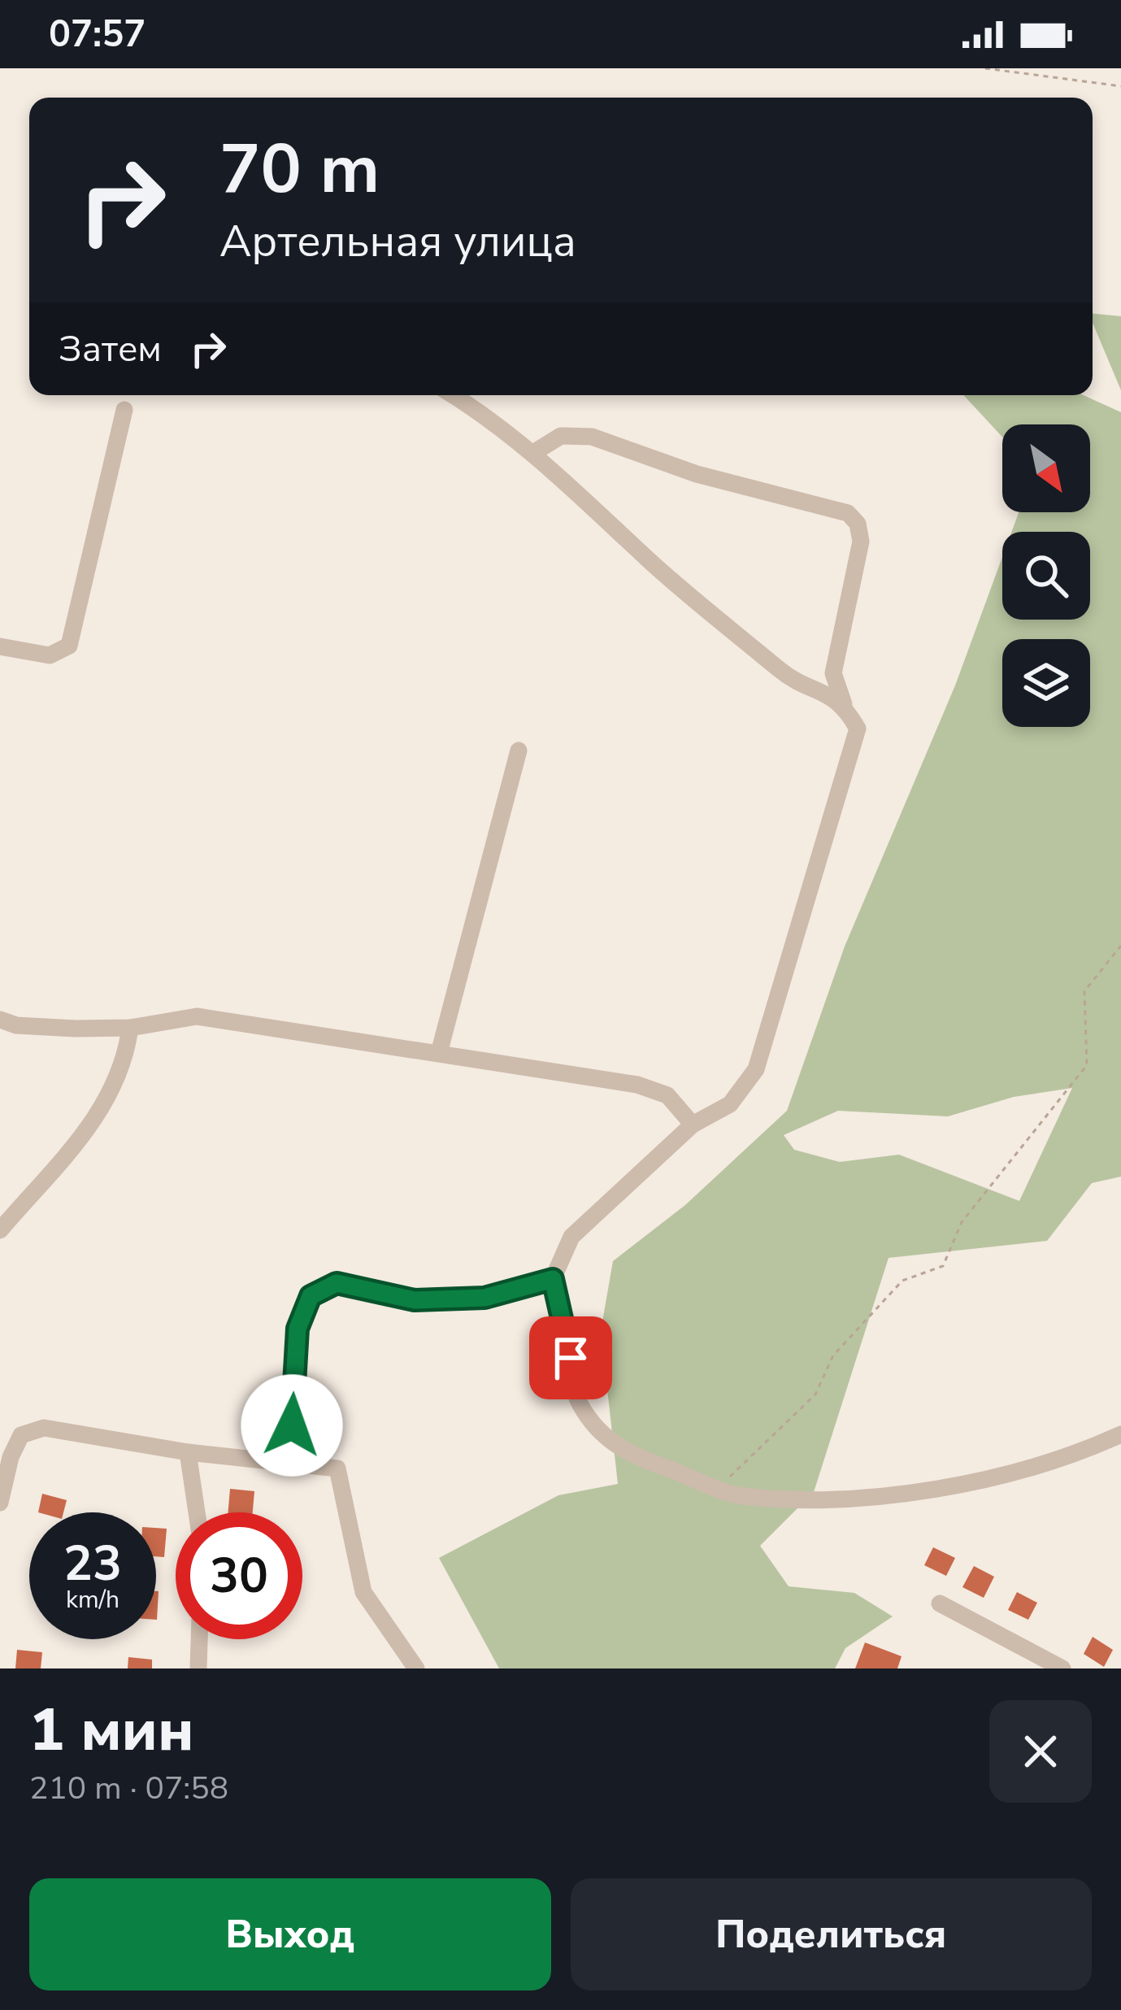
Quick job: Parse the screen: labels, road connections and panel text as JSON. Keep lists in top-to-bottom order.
{
  "north": "bottom right",
  "page": {
    "status": "07:57",
    "turn": ["70 m", "Артельная улица"],
    "then": "Затем",
    "speed": "23 km/h",
    "limit": "30",
    "heading": ["1 мин", "210 m · 07:58"],
    "buttons": ["Выход", "Поделиться"]
  }
}
